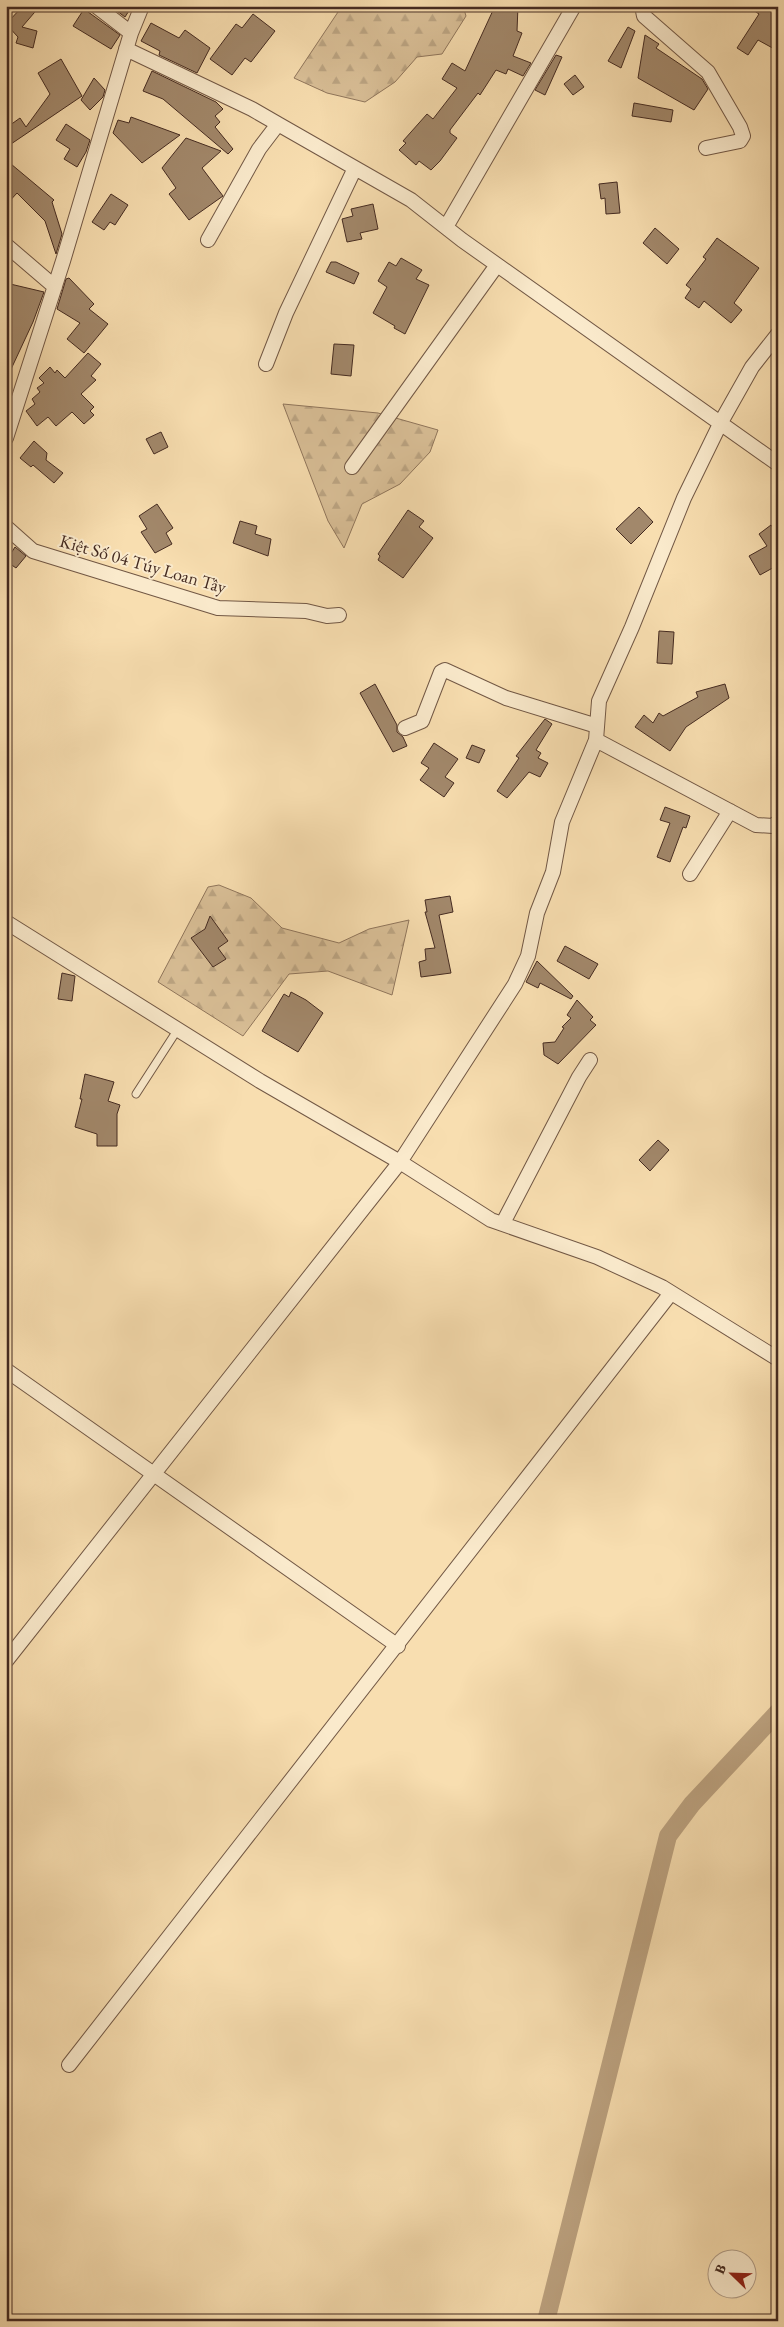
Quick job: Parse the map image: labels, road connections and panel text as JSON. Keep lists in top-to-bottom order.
{
  "streets": {
    "street": ["Kiệt Số 04 Túy Loan Tây"]
  },
  "north": "top left"
}
